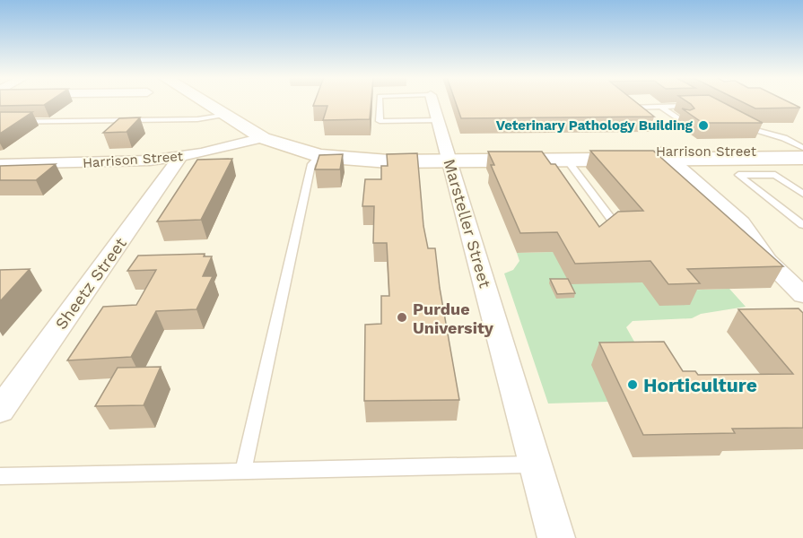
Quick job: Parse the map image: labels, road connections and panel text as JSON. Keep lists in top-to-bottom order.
{
  "streets": {
    "main road": ["Harrison Street"],
    "street": ["Marsteller Street", "Sheetz Street"]
  },
  "crossings": [
    ["Harrison Street", "Marsteller Street"],
    ["Harrison Street", "Sheetz Street"]
  ],
  "places": ["Veterinary Pathology Building", "Purdue University", "Horticulture"]
}
